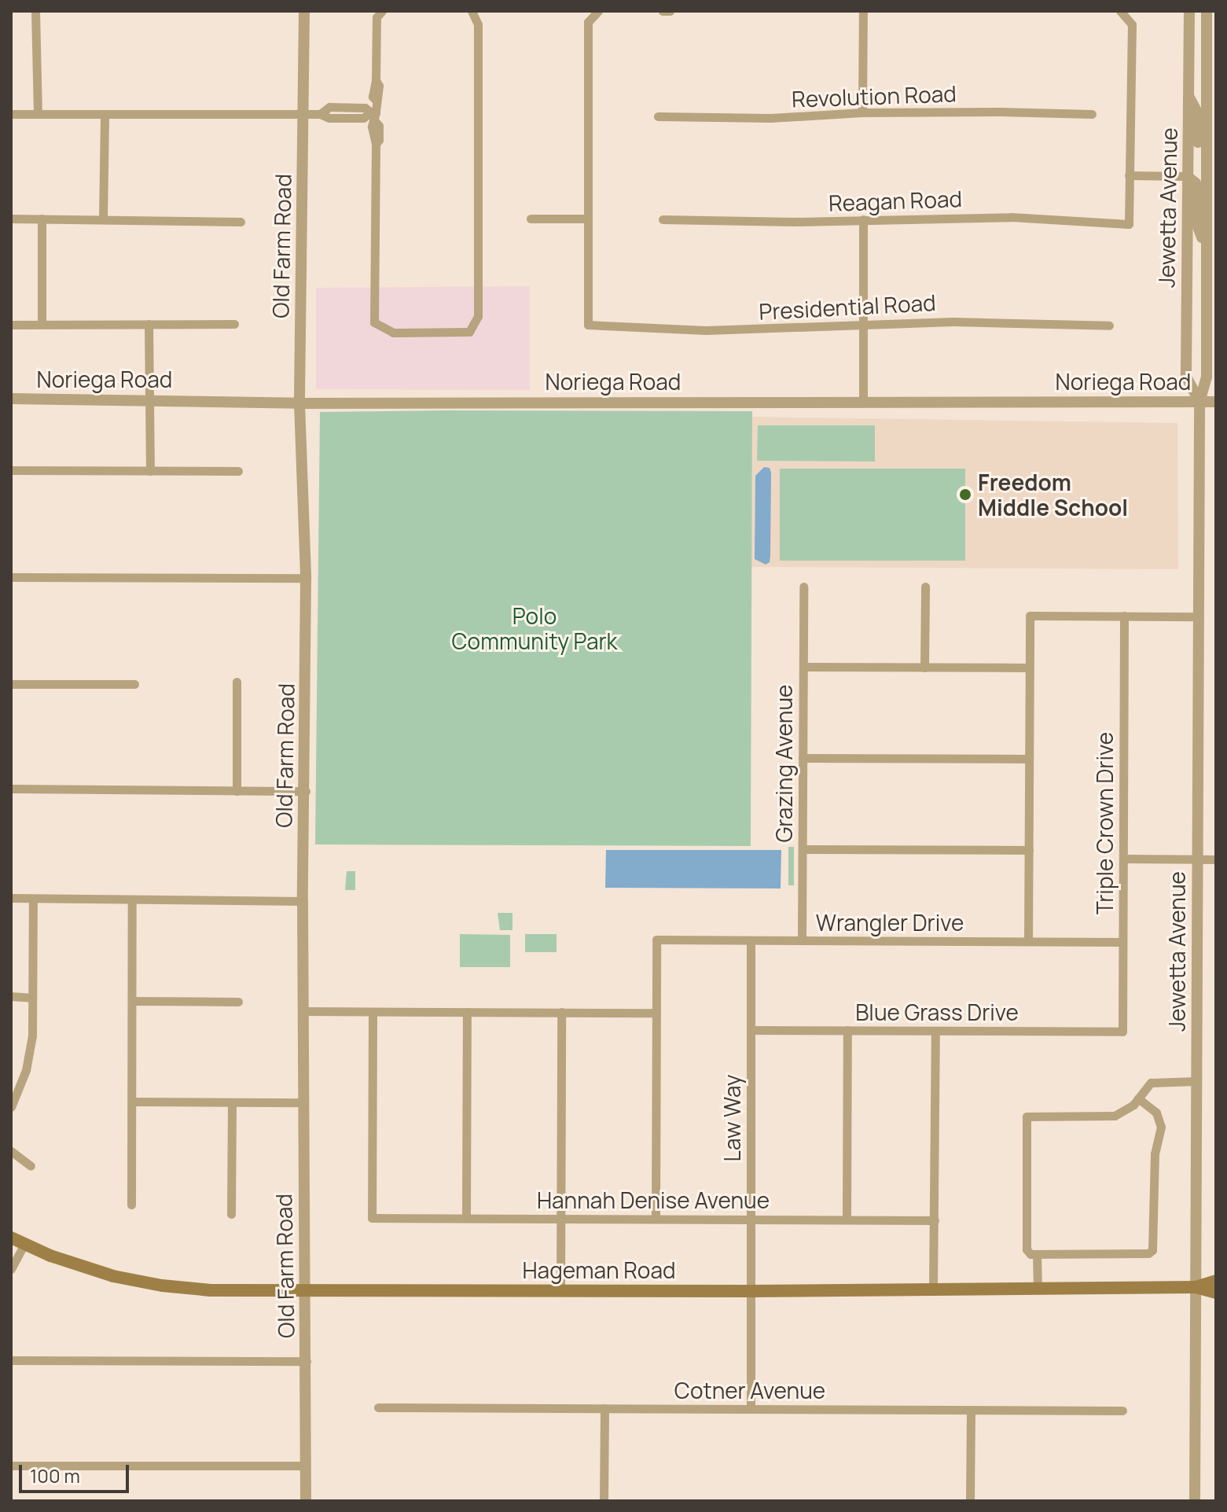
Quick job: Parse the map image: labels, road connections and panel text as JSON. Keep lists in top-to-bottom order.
{
  "streets": {
    "main road": ["Hageman Road"],
    "street": [
      "Revolution Road",
      "Reagan Road",
      "Jewetta Avenue",
      "Old Farm Road",
      "Presidential Road",
      "Noriega Road",
      "Grazing Avenue",
      "Triple Crown Drive",
      "Wrangler Drive",
      "Blue Grass Drive",
      "Law Way",
      "Hannah Denise Avenue",
      "Cotner Avenue"
    ]
  },
  "crossings": [
    ["Jewetta Avenue", "Noriega Road"],
    ["Jewetta Avenue", "Hageman Road"],
    ["Old Farm Road", "Noriega Road"],
    ["Old Farm Road", "Hageman Road"],
    ["Grazing Avenue", "Wrangler Drive"],
    ["Triple Crown Drive", "Wrangler Drive"],
    ["Triple Crown Drive", "Blue Grass Drive"],
    ["Wrangler Drive", "Law Way"],
    ["Blue Grass Drive", "Law Way"],
    ["Law Way", "Hannah Denise Avenue"],
    ["Law Way", "Hageman Road"],
    ["Law Way", "Cotner Avenue"]
  ],
  "parks": ["Polo Community Park"],
  "places": ["Freedom Middle School"],
  "scale_bar": "100 m"
}
